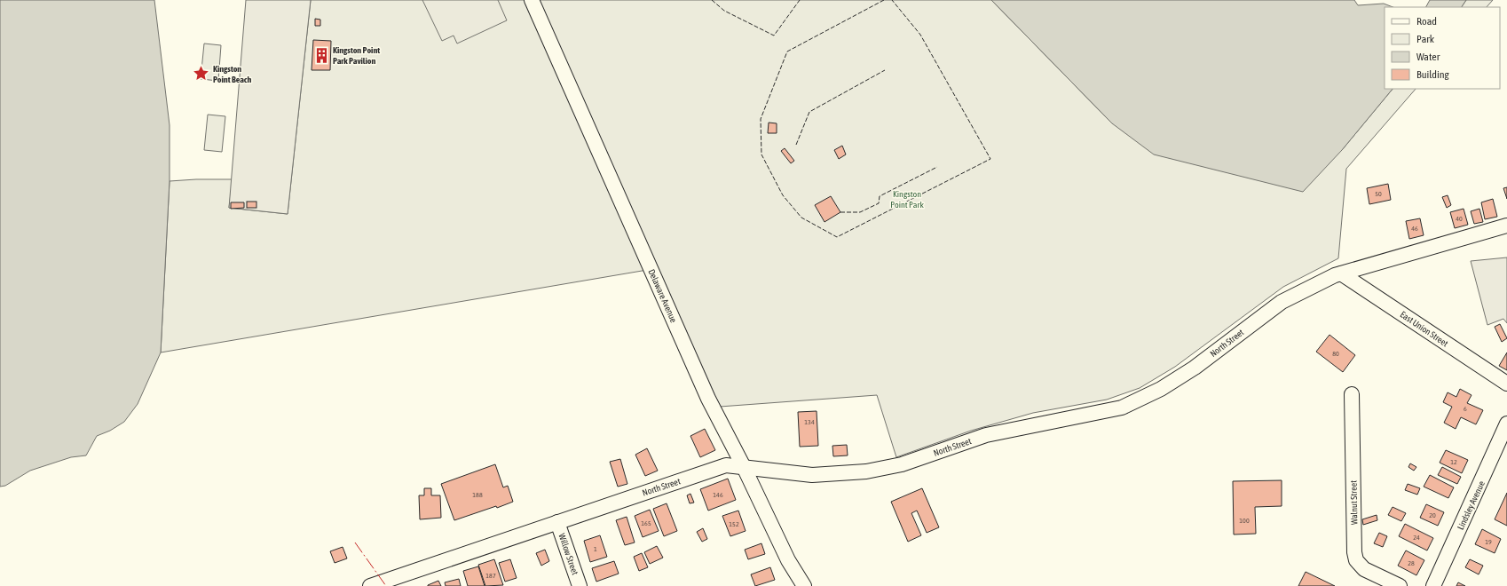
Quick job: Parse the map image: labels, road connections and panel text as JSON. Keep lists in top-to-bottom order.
{
  "streets": {
    "street": [
      "Delaware Avenue",
      "East Union Street",
      "North Street",
      "Walnut Street",
      "Lindsley Avenue",
      "Willow Street"
    ]
  },
  "crossings": [
    ["Delaware Avenue", "North Street"],
    ["East Union Street", "North Street"],
    ["North Street", "Willow Street"]
  ],
  "parks": ["Kingston Point Park"],
  "places": {
    "building": ["Kingston Point Park Pavilion"],
    "place": ["Kingston Point Beach"]
  },
  "house_numbers": [
    "50",
    "40",
    "46",
    "80",
    "6",
    "134",
    "12",
    "188",
    "146",
    "20",
    "100",
    "165",
    "152",
    "24",
    "19",
    "1",
    "28",
    "187"
  ],
  "legend": [
    "Road",
    "Park",
    "Water",
    "Building"
  ]
}
